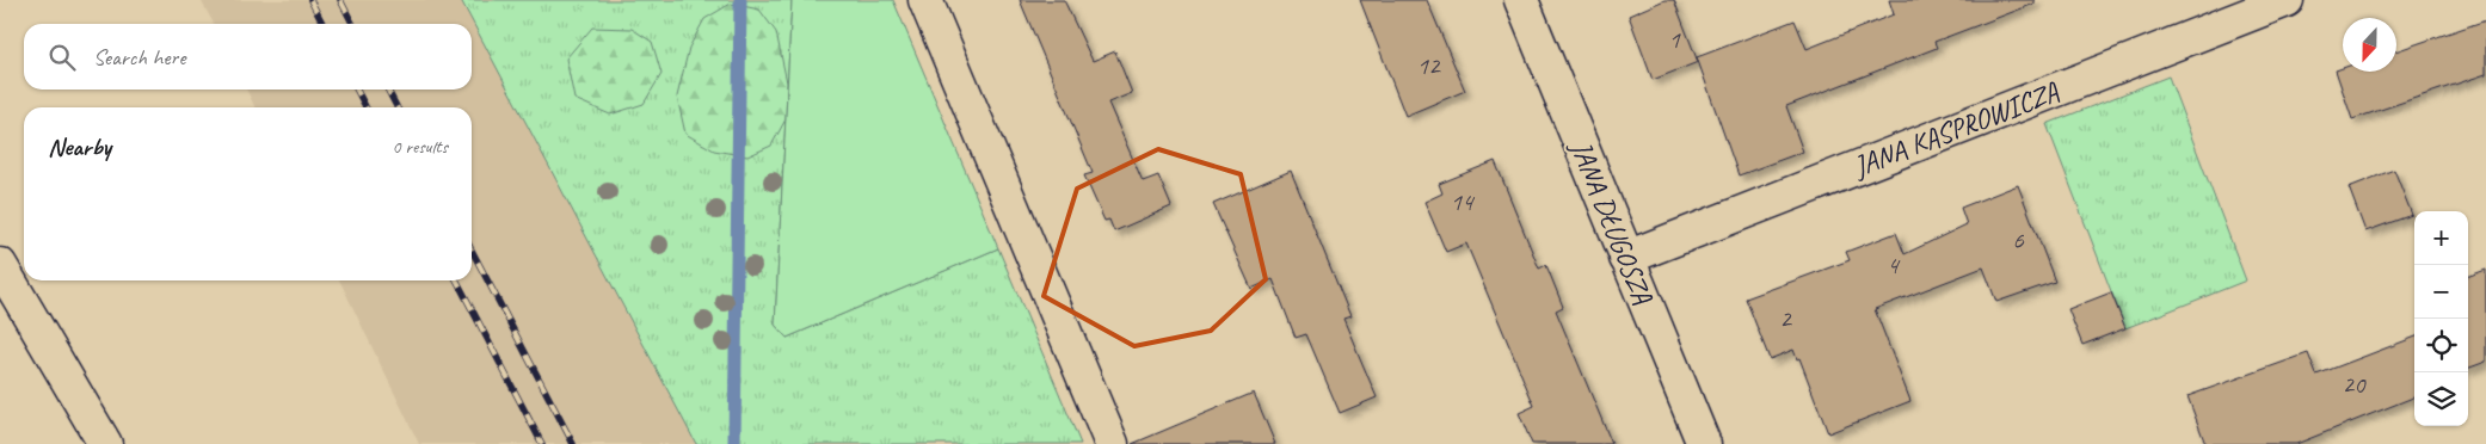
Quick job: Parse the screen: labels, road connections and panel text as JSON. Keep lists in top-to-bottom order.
{
  "streets": {
    "street": ["JANA KASPROWICZA", "JANA DŁUGOSZA"]
  },
  "crossings": [
    ["JANA KASPROWICZA", "JANA DŁUGOSZA"]
  ],
  "house_numbers": [
    "1",
    "12",
    "14",
    "6",
    "4",
    "2",
    "20"
  ],
  "north": "bottom",
  "page": {
    "search": "Search here",
    "heading": ["Nearby", "0 results"],
    "map_buttons": ["+", "−"]
  }
}
